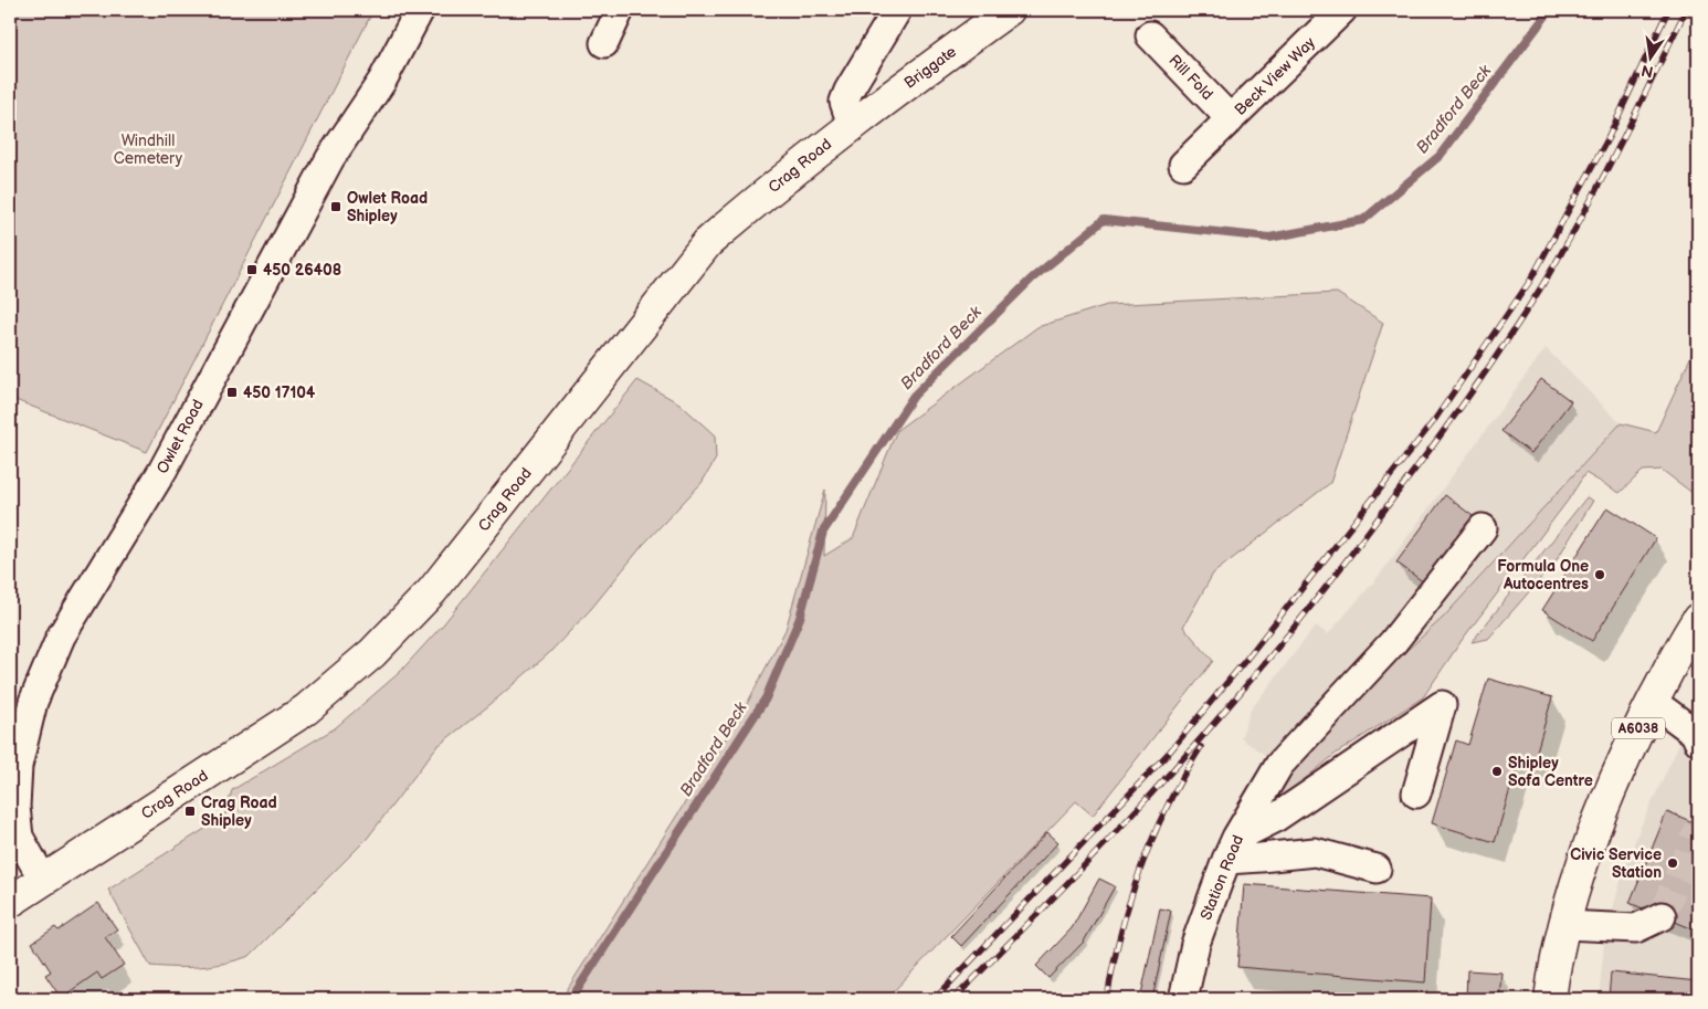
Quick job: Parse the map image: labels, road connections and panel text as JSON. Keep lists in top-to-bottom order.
{
  "streets": {
    "main road": ["Briggate", "Crag Road", "A6038"],
    "street": [
      "Beck View Way",
      "Rill Fold",
      "Owlet Road",
      "Station Road"
    ]
  },
  "crossings": [
    ["Briggate", "Crag Road"],
    ["Beck View Way", "Rill Fold"],
    ["Crag Road", "Owlet Road"]
  ],
  "water": ["Bradford Beck"],
  "parks": ["Windhill Cemetery"],
  "places": {
    "transit": [
      "Owlet Road Shipley",
      "450 26408",
      "450 17104",
      "Crag Road Shipley"
    ],
    "other": ["Formula One Autocentres", "Shipley Sofa Centre", "Civic Service Station"]
  },
  "north": "bottom"
}
